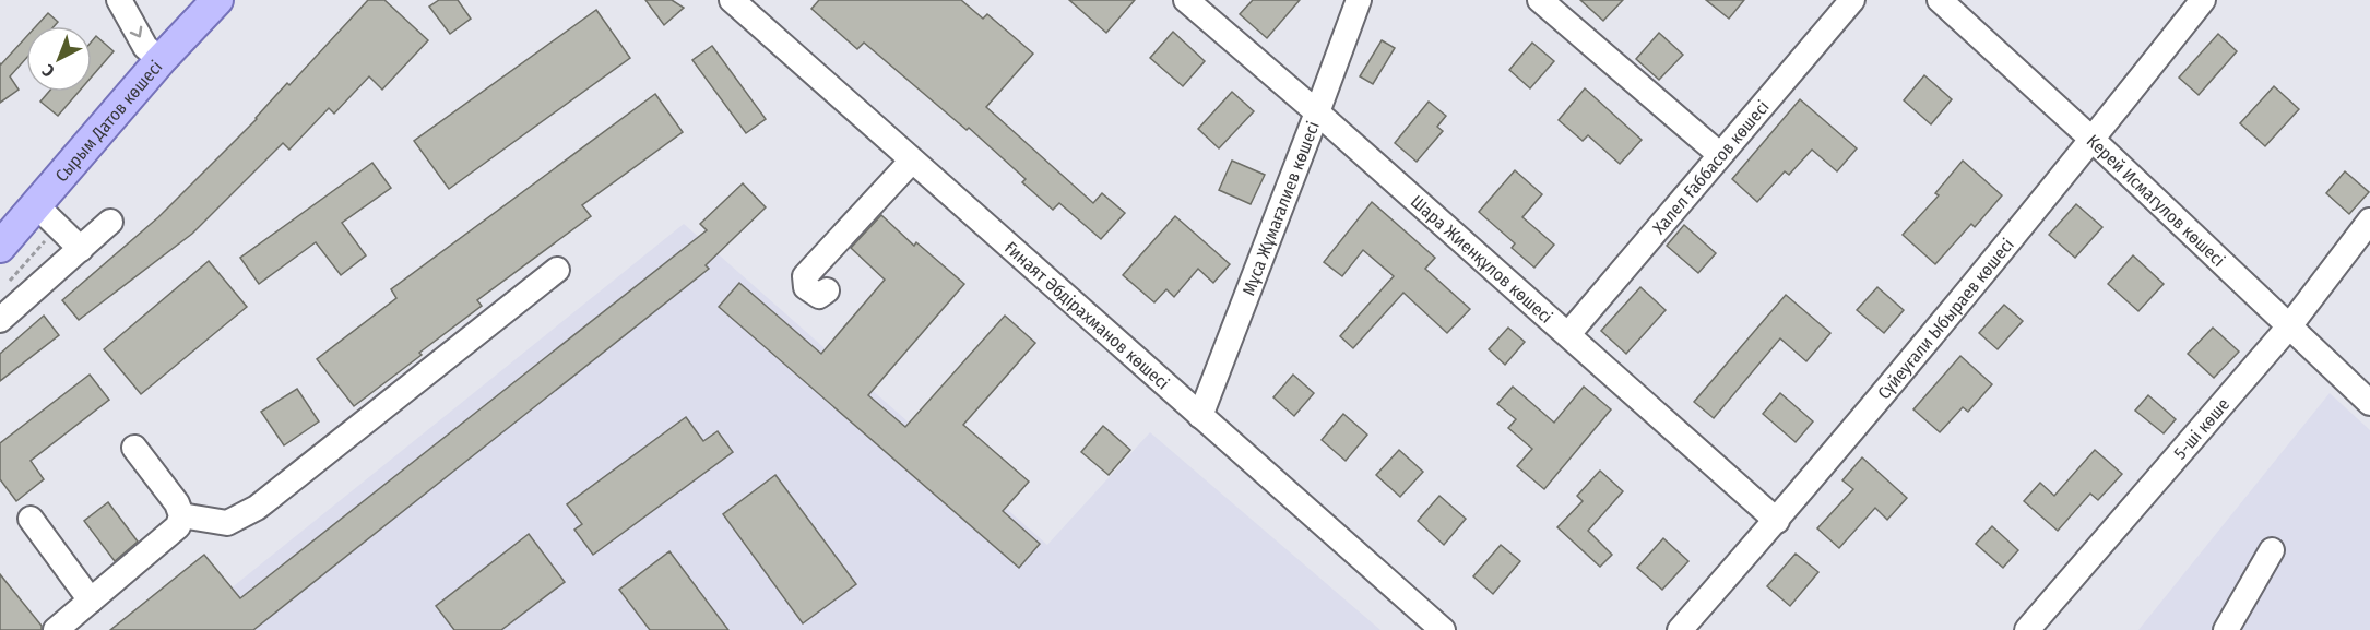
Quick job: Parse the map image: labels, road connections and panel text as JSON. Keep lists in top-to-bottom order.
{
  "streets": {
    "main road": ["Сырым Датов көшесі"],
    "street": [
      "Халел Ғаббасов көшесі",
      "Керей Исмагулов көшесі",
      "Мұса Жұмағалиев көшесі",
      "Шара Жиенқұлов көшесі",
      "Ғинаят Әбдірахманов көшесі",
      "Сүйеуғали Ыбыраев көшесi",
      "5-шi көше"
    ]
  },
  "crossings": [
    ["Халел Ғаббасов көшесі", "Шара Жиенқұлов көшесі"],
    ["Керей Исмагулов көшесі", "Сүйеуғали Ыбыраев көшесi"],
    ["Керей Исмагулов көшесі", "5-шi көше"],
    ["Мұса Жұмағалиев көшесі", "Шара Жиенқұлов көшесі"],
    ["Мұса Жұмағалиев көшесі", "Ғинаят Әбдірахманов көшесі"],
    ["Шара Жиенқұлов көшесі", "Сүйеуғали Ыбыраев көшесi"]
  ],
  "north": "bottom left"
}
